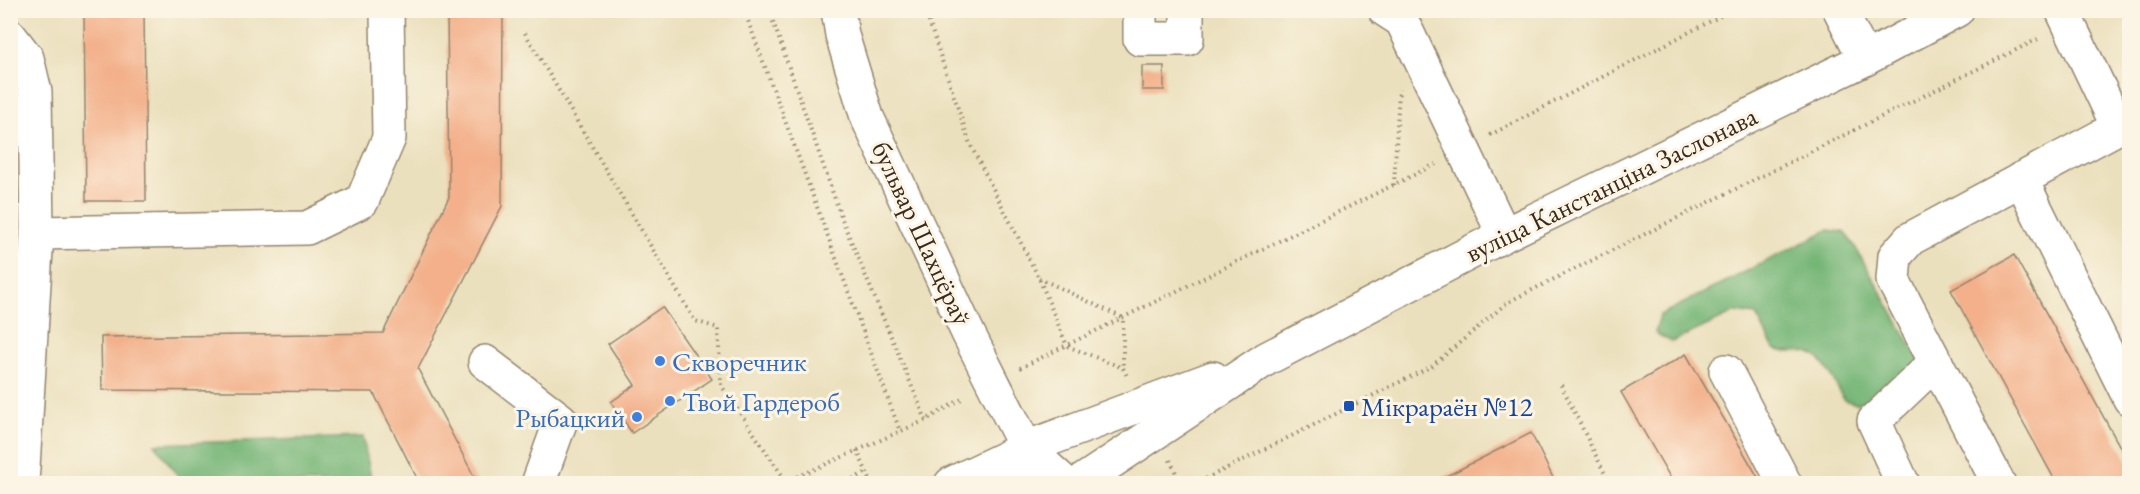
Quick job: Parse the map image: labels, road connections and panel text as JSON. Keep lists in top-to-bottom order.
{
  "streets": {
    "main road": ["вуліца Канстанціна Заслонава", "бульвар Шахцёраў"]
  },
  "crossings": [
    ["вуліца Канстанціна Заслонава", "бульвар Шахцёраў"]
  ],
  "places": {
    "other": ["Скворечник", "Твой Гардероб", "Рыбацкий"],
    "transit": ["Мікрараён №12"]
  }
}
